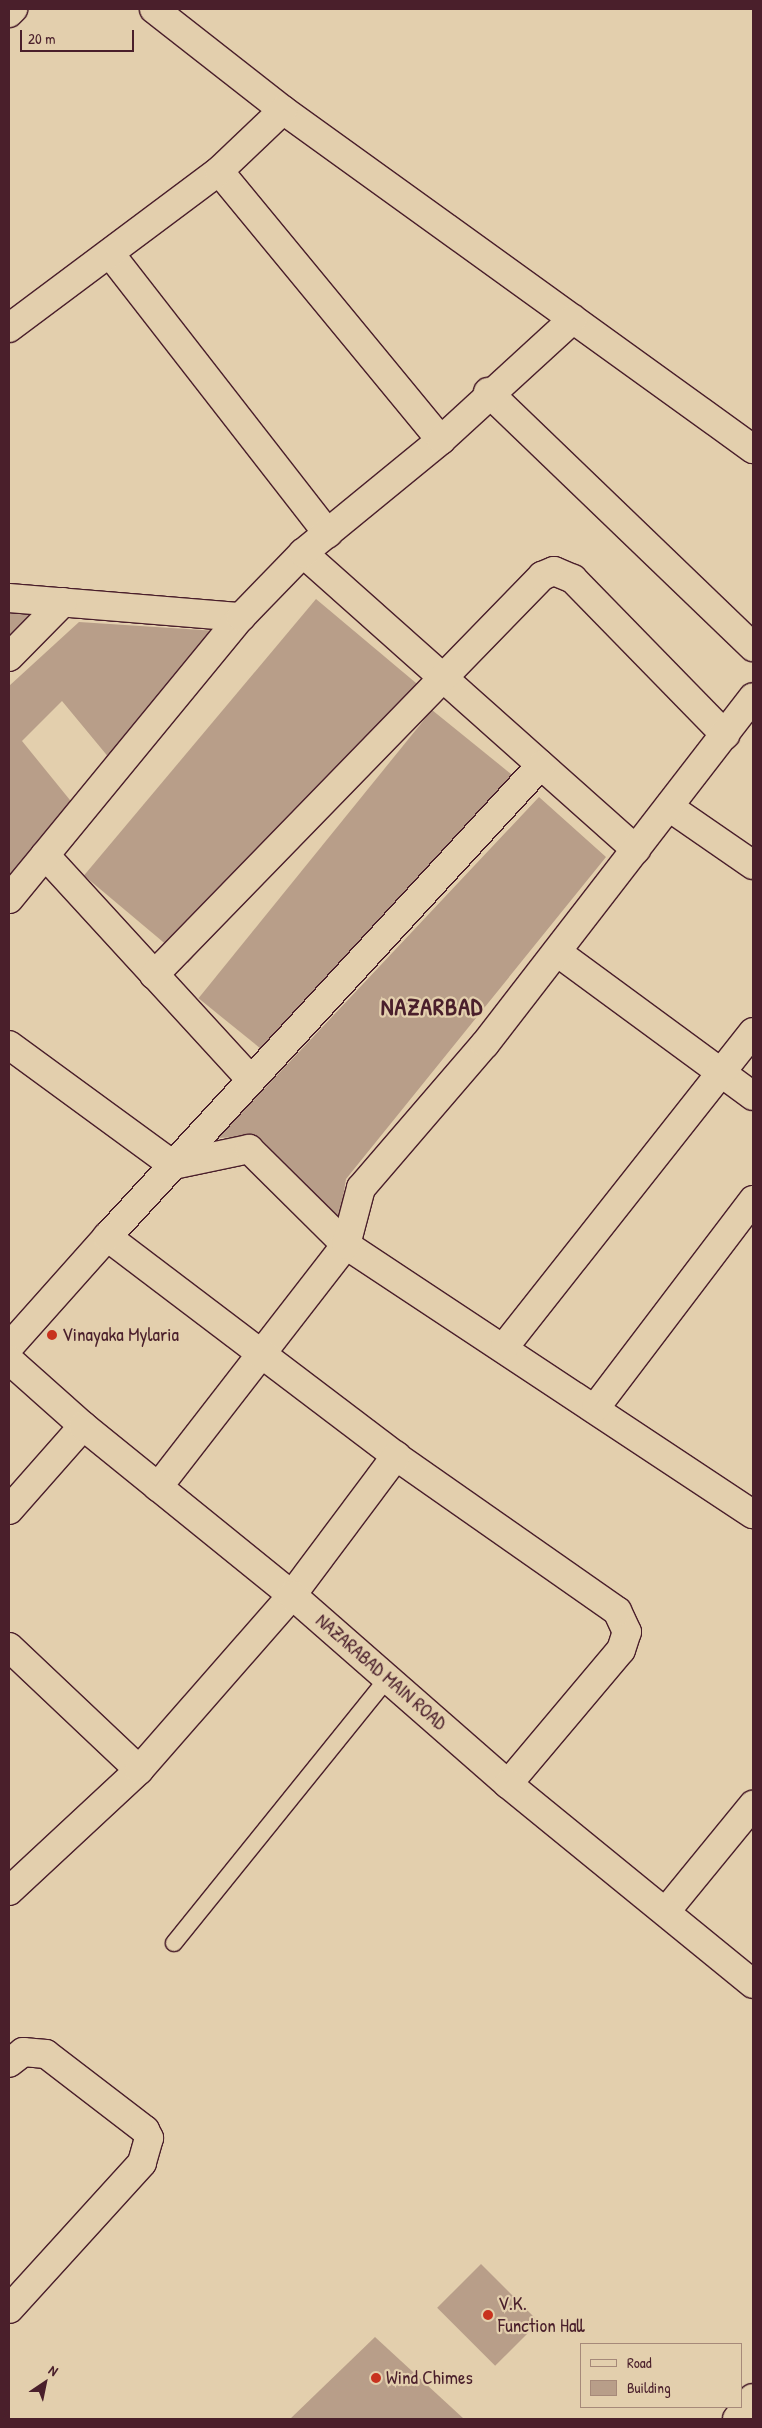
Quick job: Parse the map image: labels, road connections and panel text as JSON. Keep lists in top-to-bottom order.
{
  "streets": {
    "street": ["NAZARABAD MAIN ROAD"]
  },
  "districts": ["NAZARBAD"],
  "places": ["Vinayaka Mylaria", "V.K. Function Hall", "Wind Chimes"],
  "legend": ["Road", "Building"],
  "scale_bar": "20 m",
  "north": "top right"
}
